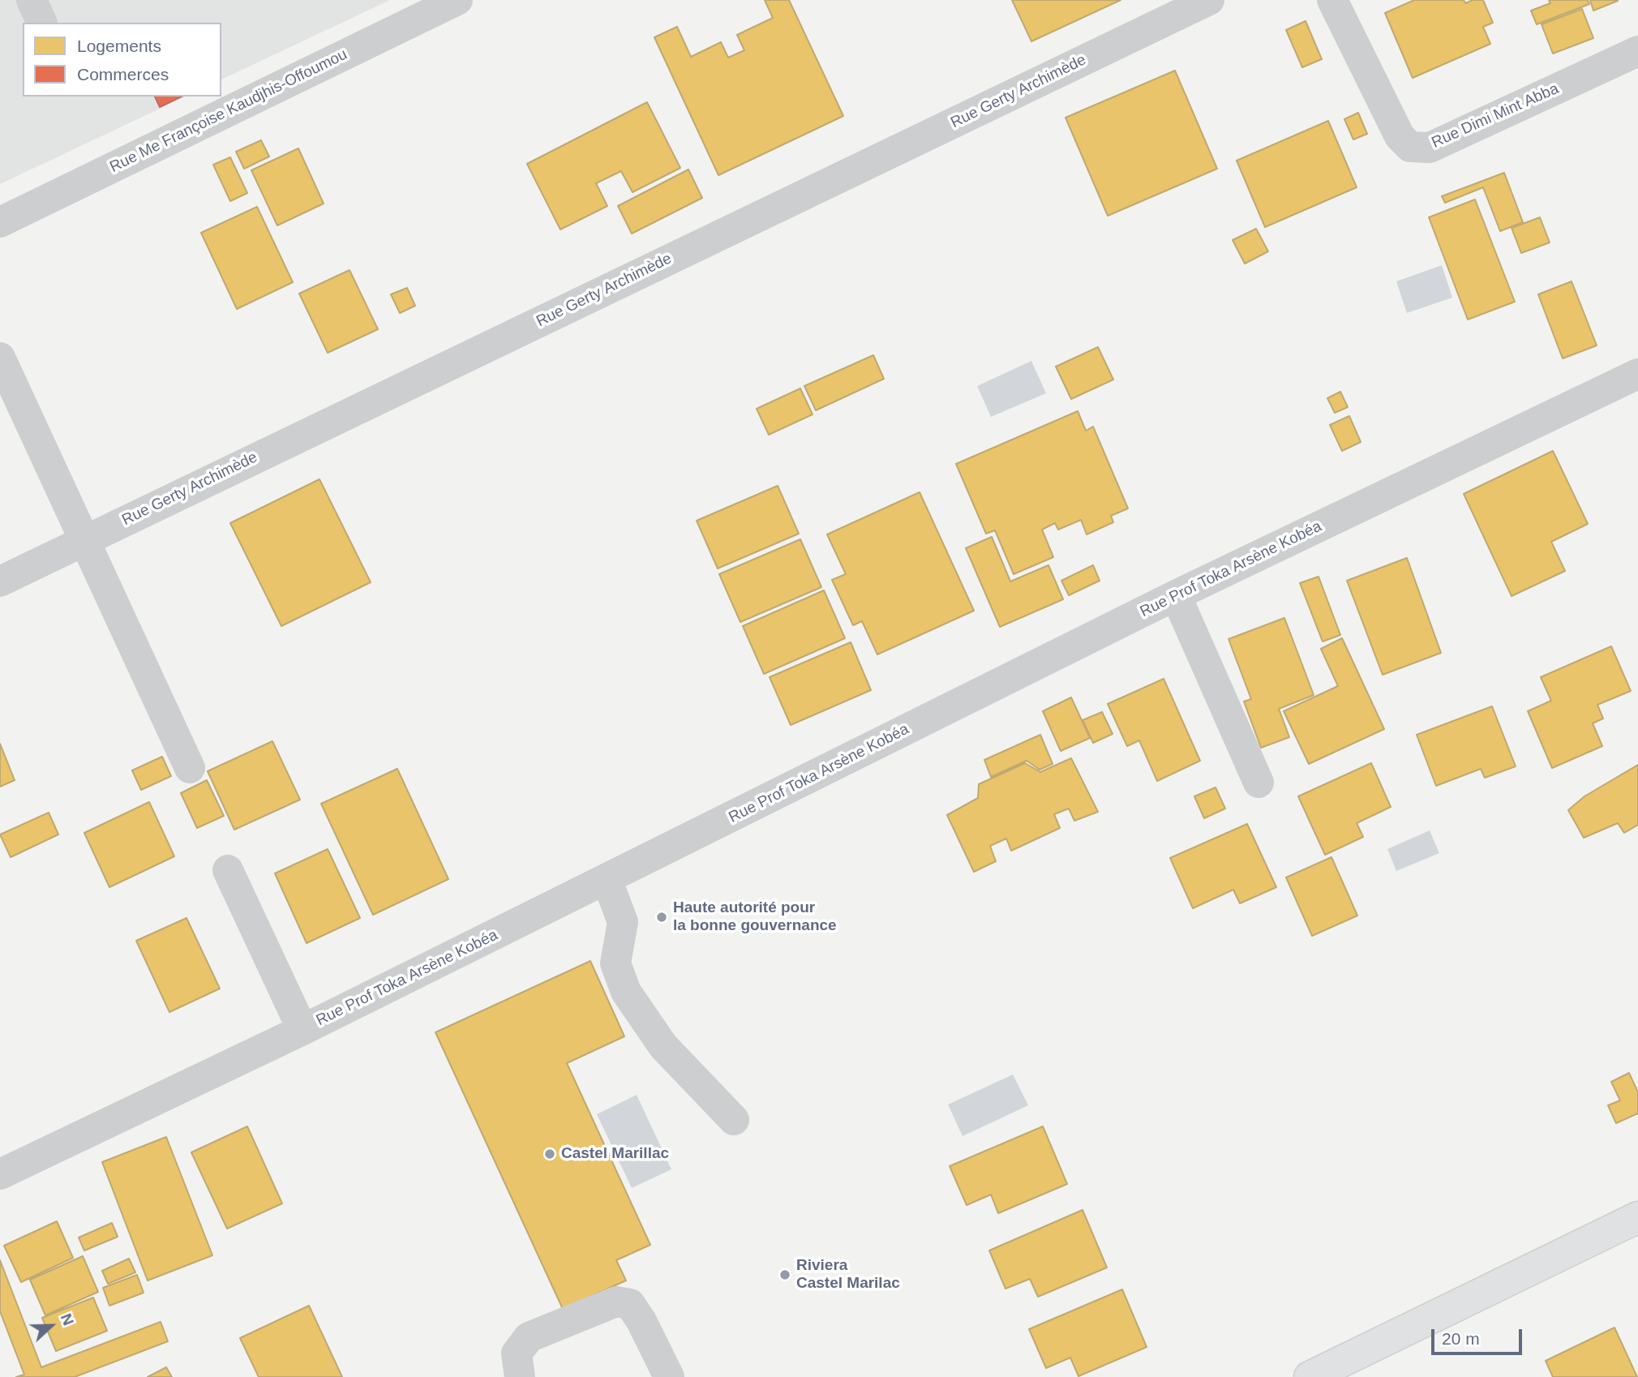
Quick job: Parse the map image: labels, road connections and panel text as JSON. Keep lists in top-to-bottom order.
{
  "streets": {
    "street": [
      "Rue Gerty Archimède",
      "Rue Me Françoise Kaudjhis-Offoumou",
      "Rue Dimi Mint Abba",
      "Rue Prof Toka Arsène Kobéa"
    ]
  },
  "places": ["Haute autorité pour la bonne gouvernance", "Castel Marillac", "Riviera Castel Marilac"],
  "legend": ["Logements", "Commerces"],
  "scale_bar": "20 m",
  "north": "right"
}
